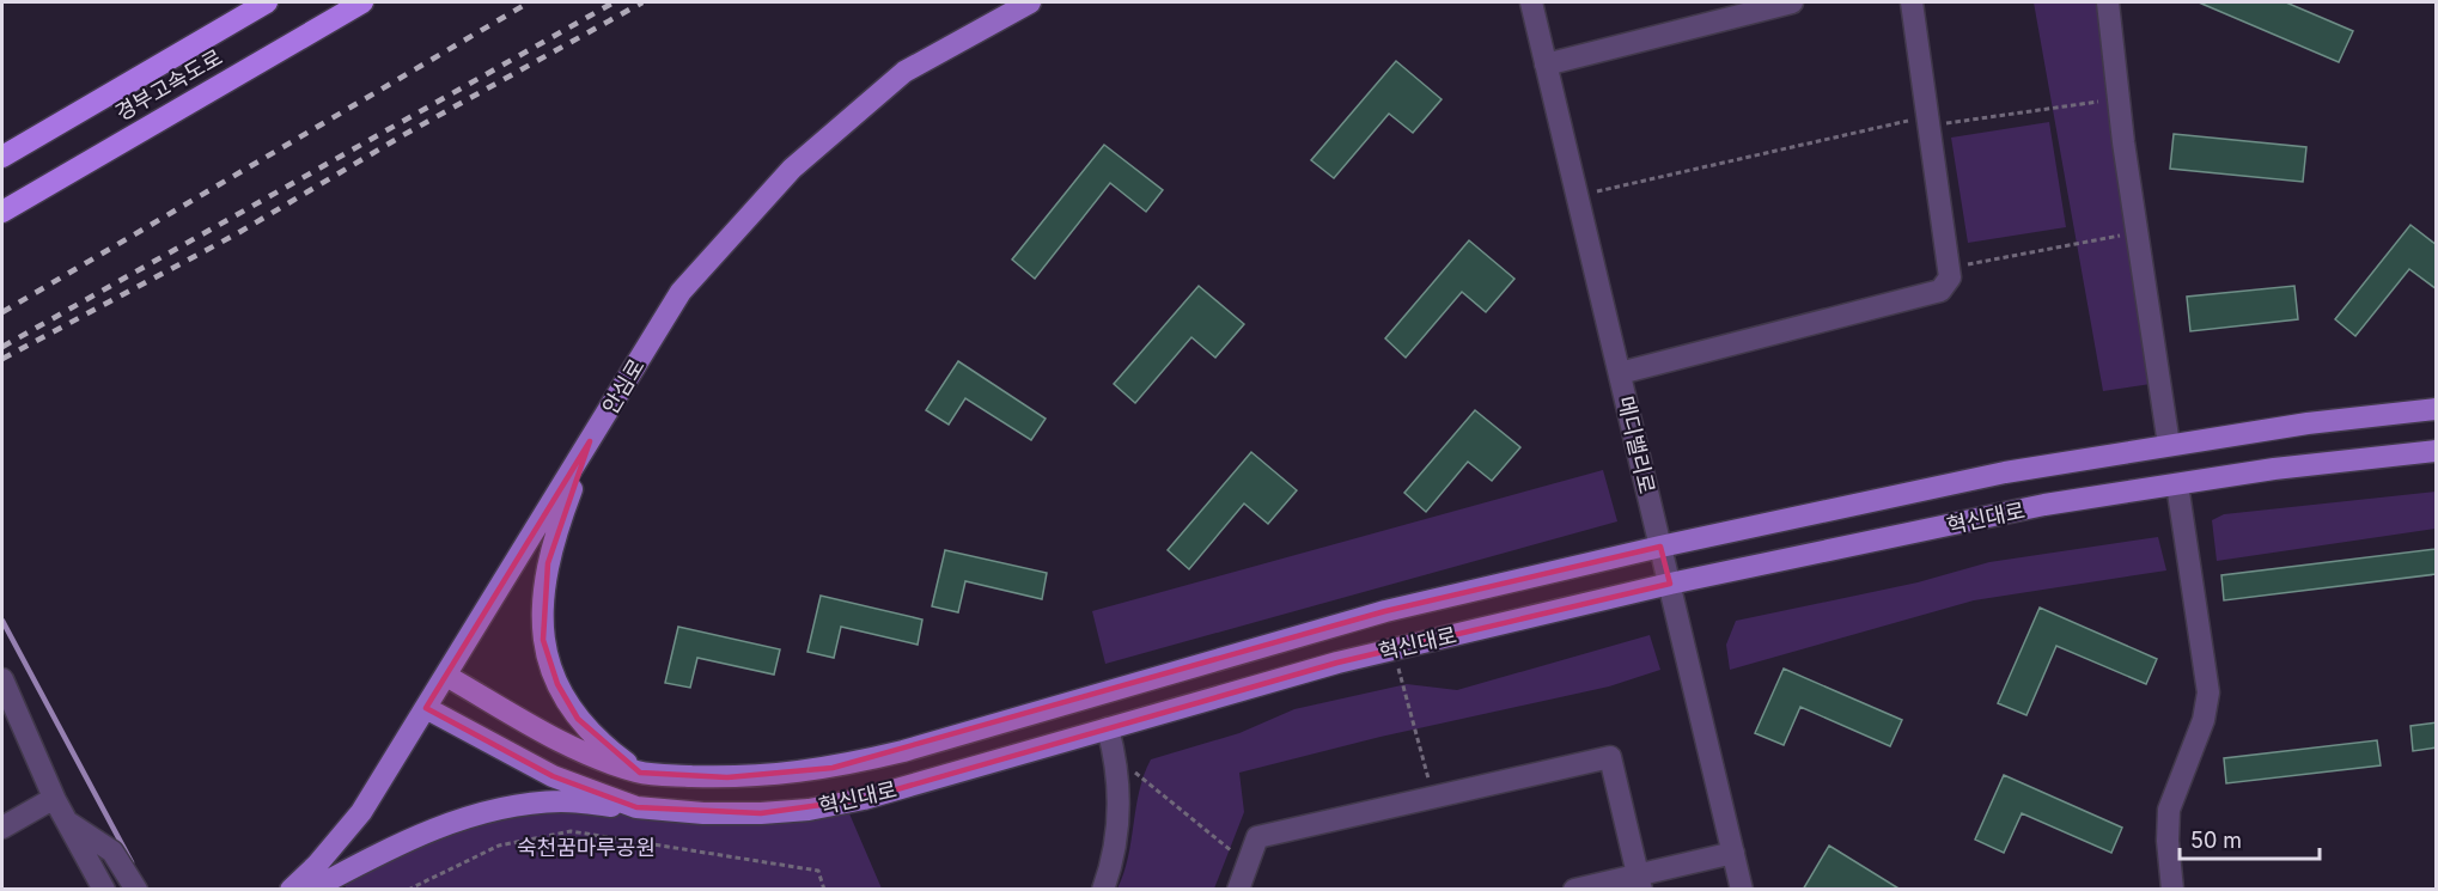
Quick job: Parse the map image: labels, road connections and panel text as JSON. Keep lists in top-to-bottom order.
{
  "streets": {
    "highway": ["경부고속도로"],
    "main road": ["안심로", "혁신대로"],
    "street": ["메디밸리로"]
  },
  "crossings": [
    ["안심로", "혁신대로"],
    ["메디밸리로", "혁신대로"]
  ],
  "parks": ["숙천꿈마루공원"],
  "scale_bar": "50 m"
}
